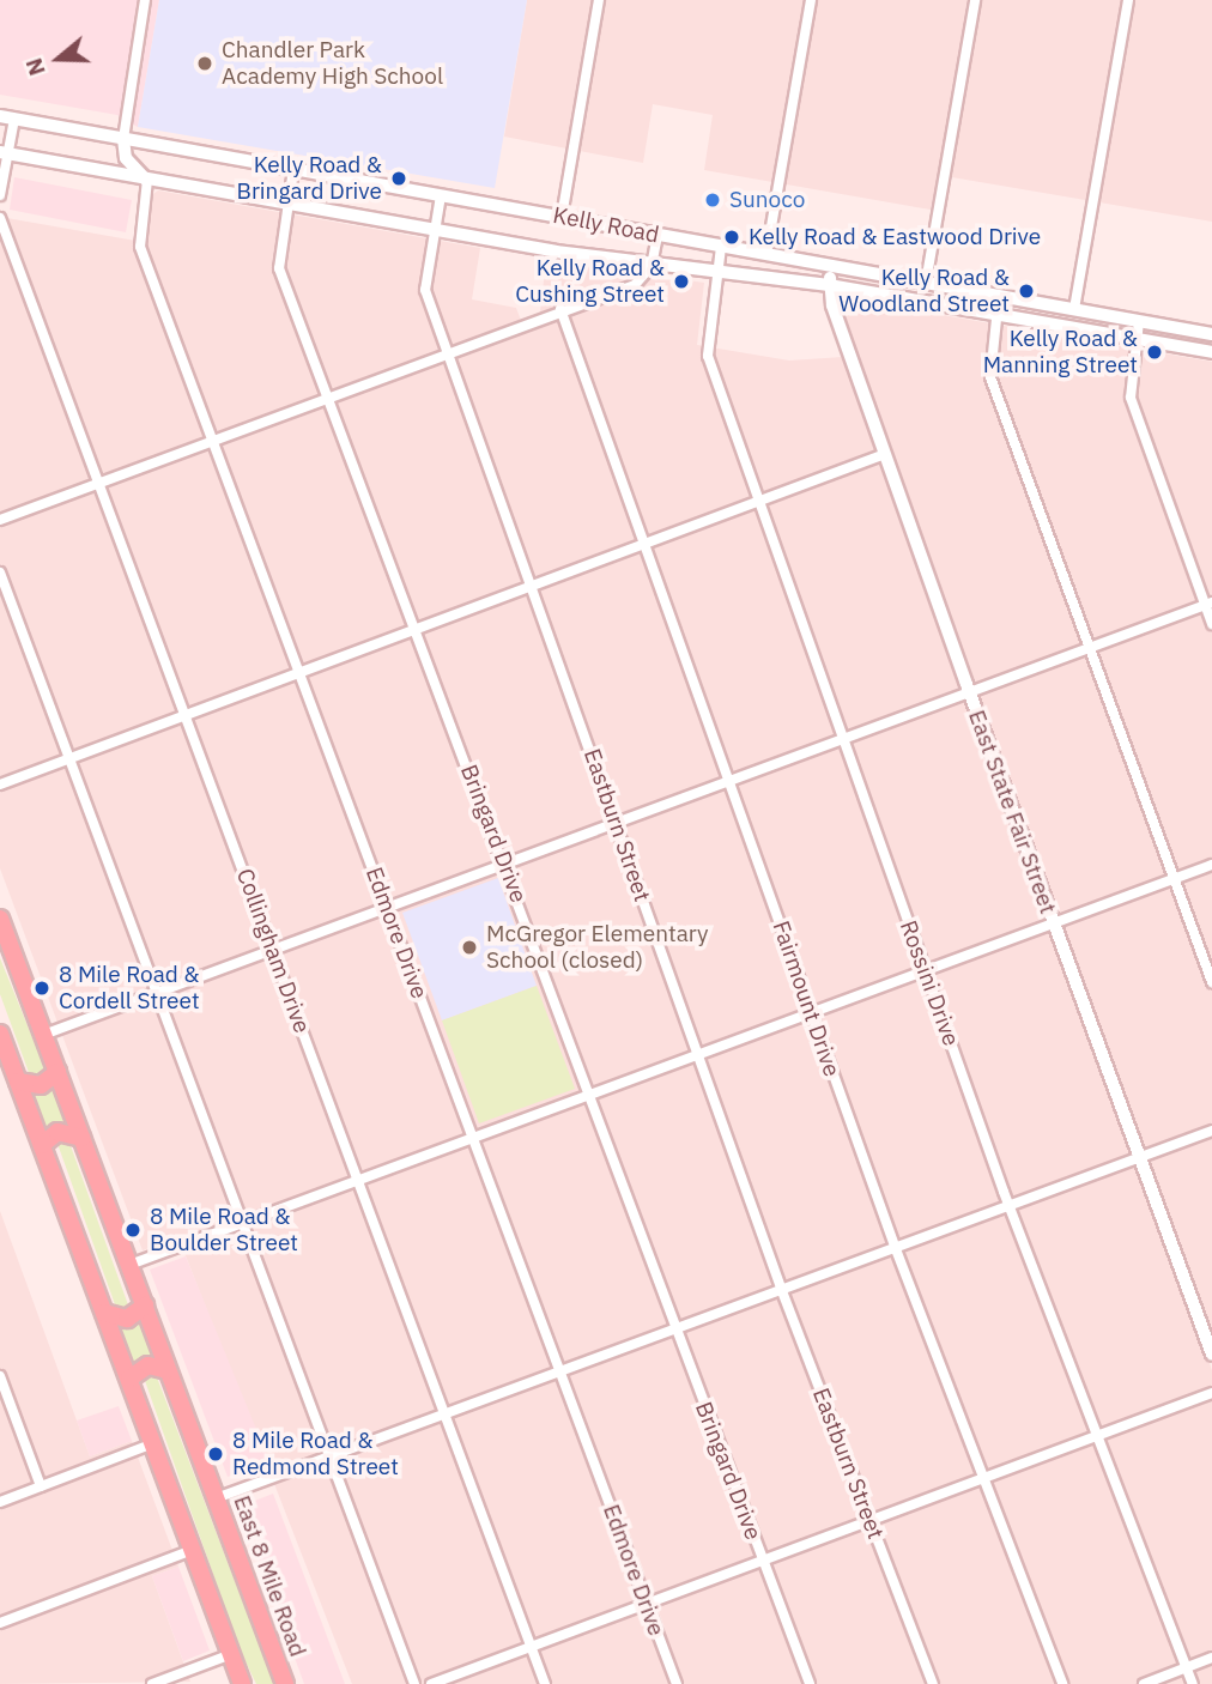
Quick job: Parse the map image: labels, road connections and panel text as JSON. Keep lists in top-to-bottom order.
{
  "streets": {
    "highway": ["East 8 Mile Road"],
    "street": [
      "Kelly Road",
      "East State Fair Street",
      "Eastburn Street",
      "Bringard Drive",
      "Edmore Drive",
      "Collingham Drive",
      "Rossini Drive",
      "Fairmount Drive"
    ]
  },
  "crossings": [
    ["Kelly Road", "East State Fair Street"],
    ["Kelly Road", "Eastburn Street"],
    ["Kelly Road", "Bringard Drive"],
    ["Kelly Road", "Edmore Drive"],
    ["Kelly Road", "Rossini Drive"]
  ],
  "places": [
    "Chandler Park Academy High School",
    "Kelly Road & Bringard Drive",
    "Sunoco",
    "Kelly Road & Eastwood Drive",
    "Kelly Road & Cushing Street",
    "Kelly Road & Woodland Street",
    "Kelly Road & Manning Street",
    "McGregor Elementary School (closed)",
    "8 Mile Road & Cordell Street",
    "8 Mile Road & Boulder Street",
    "8 Mile Road & Redmond Street"
  ],
  "north": "left"
}
